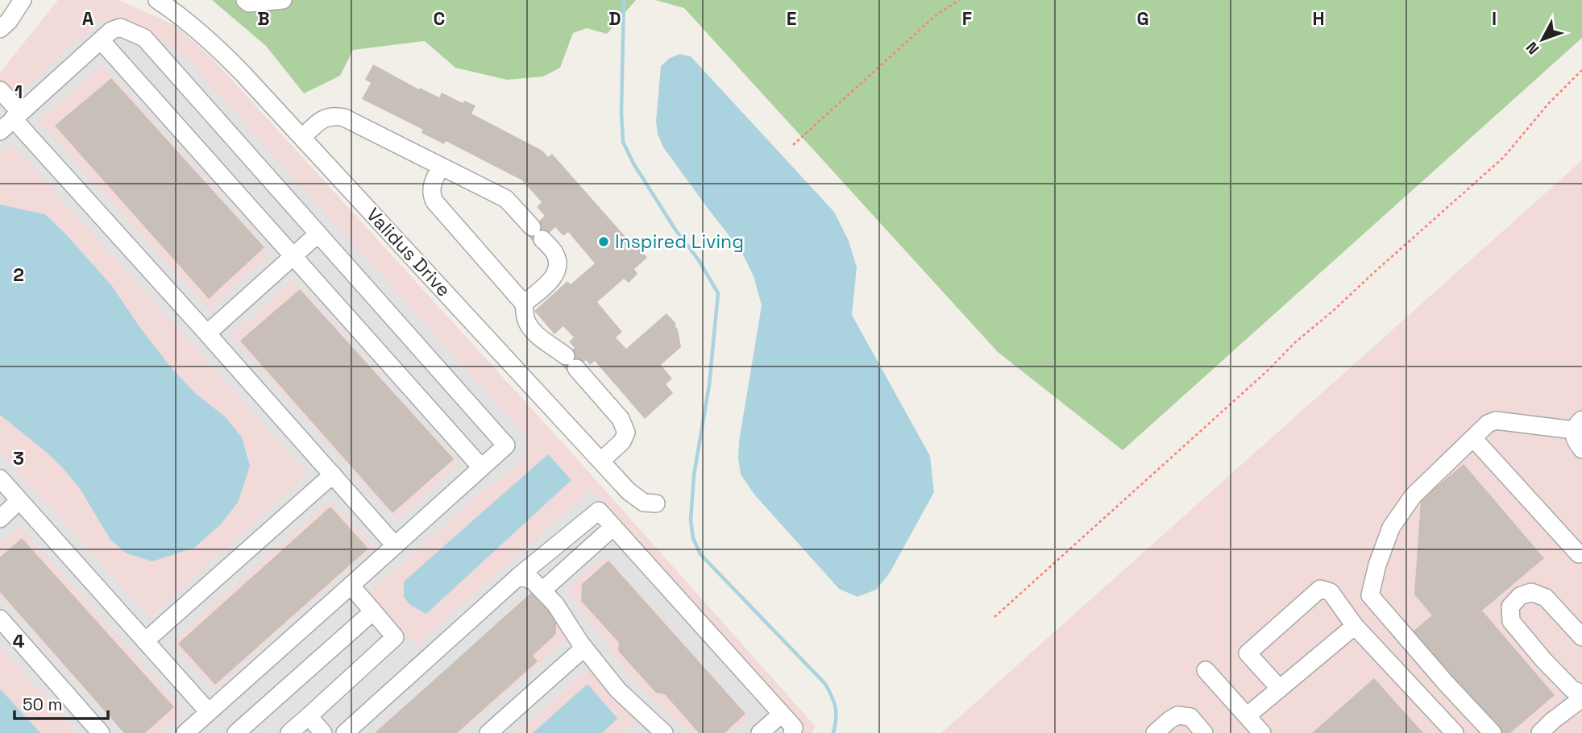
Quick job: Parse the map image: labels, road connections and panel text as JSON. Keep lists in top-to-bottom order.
{
  "streets": {
    "street": ["Validus Drive"]
  },
  "places": ["Inspired Living"],
  "scale_bar": "50 m",
  "north": "bottom left",
  "grid": {
    "columns": [
      "A",
      "B",
      "C",
      "D",
      "E",
      "F",
      "G",
      "H",
      "I"
    ],
    "rows": [
      "1",
      "2",
      "3",
      "4"
    ]
  }
}
